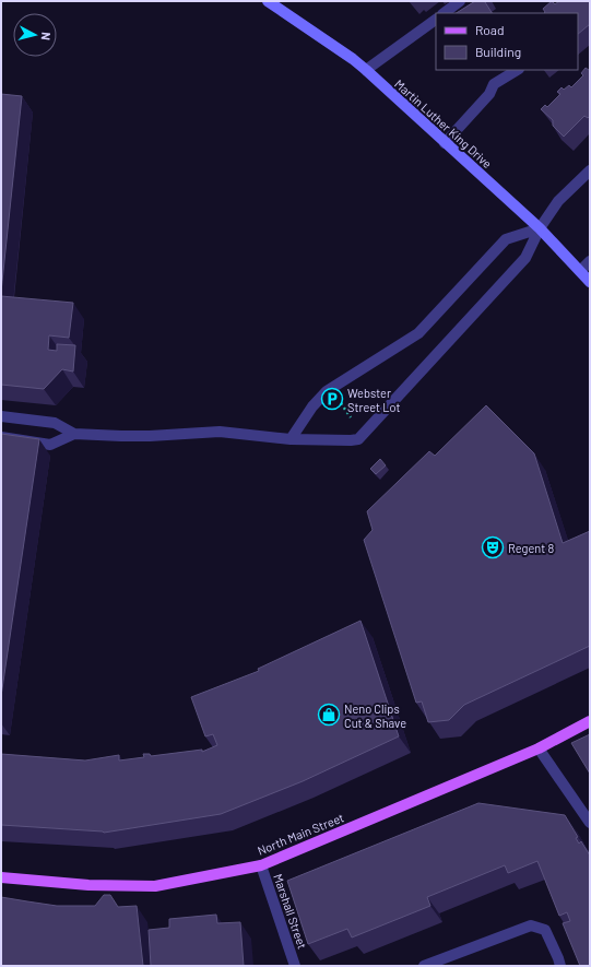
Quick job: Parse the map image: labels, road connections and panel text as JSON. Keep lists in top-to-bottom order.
{
  "streets": {
    "main road": ["Martin Luther King Drive", "North Main Street"],
    "street": ["Marshall Street"]
  },
  "crossings": [
    ["North Main Street", "Marshall Street"]
  ],
  "places": {
    "parking": ["Webster Street Lot"],
    "theatre": ["Regent 8"],
    "shop": ["Neno Clips Cut & Shave"]
  },
  "legend": ["Road", "Building"],
  "north": "right"
}
